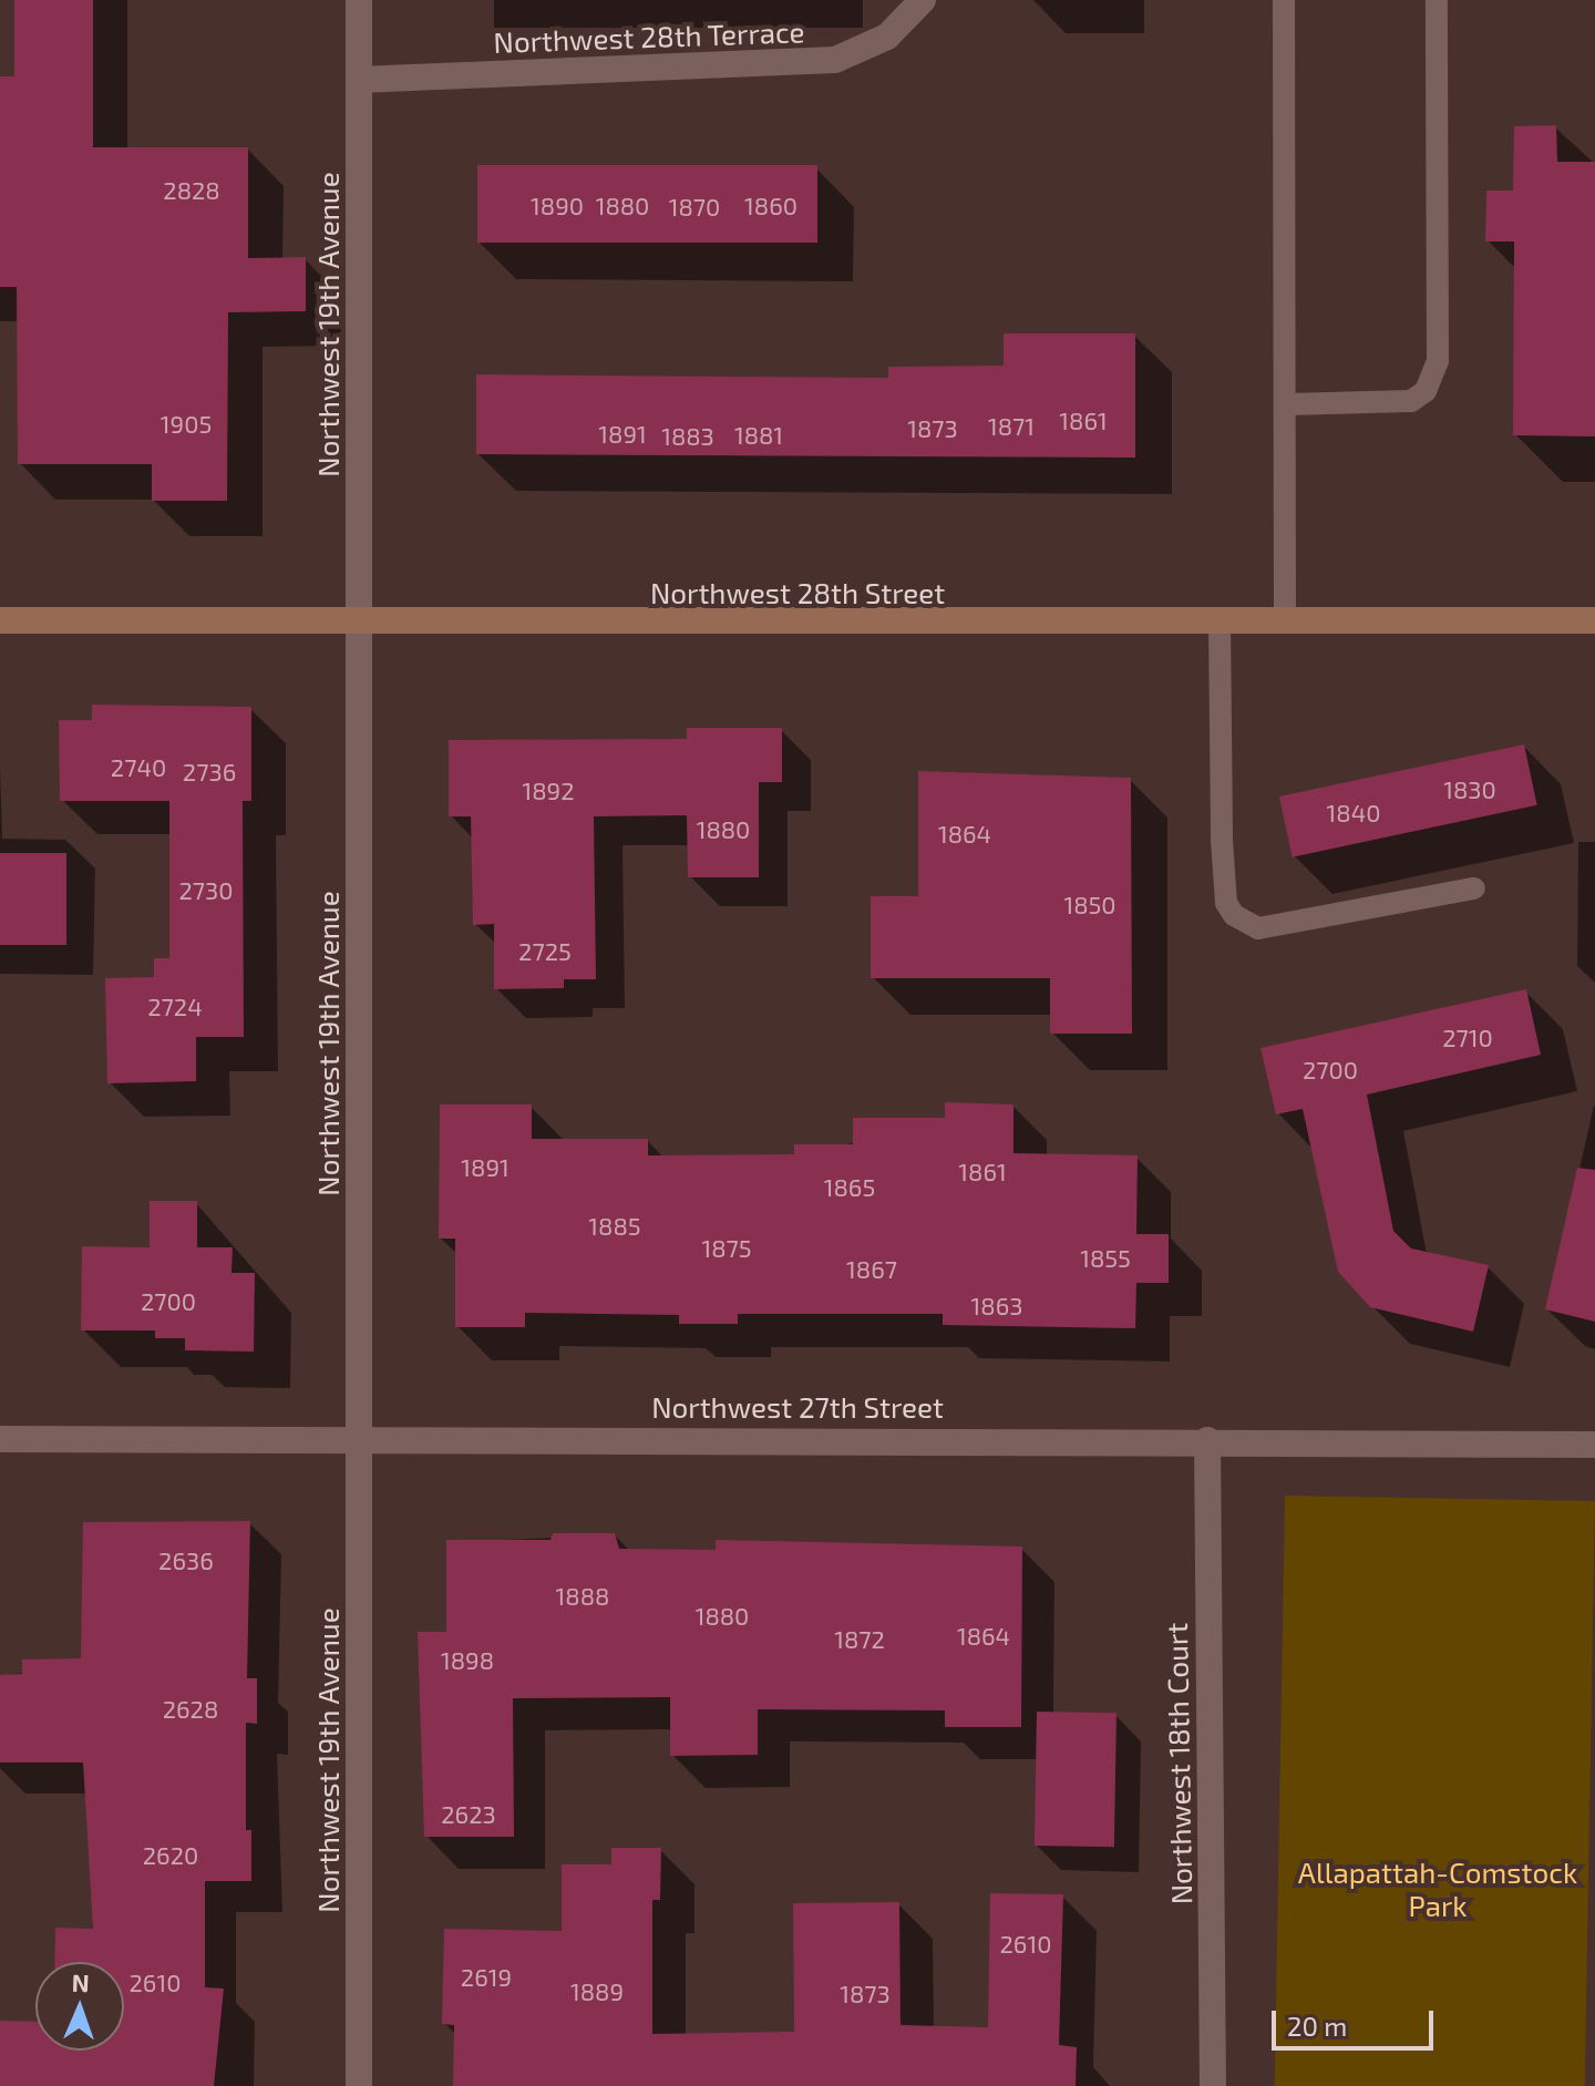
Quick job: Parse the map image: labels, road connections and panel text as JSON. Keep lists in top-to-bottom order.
{
  "streets": {
    "street": [
      "Northwest 28th Terrace",
      "Northwest 19th Avenue",
      "Northwest 28th Street",
      "Northwest 27th Street",
      "Northwest 18th Court"
    ]
  },
  "crossings": [
    ["Northwest 28th Terrace", "Northwest 19th Avenue"],
    ["Northwest 19th Avenue", "Northwest 28th Street"],
    ["Northwest 19th Avenue", "Northwest 27th Street"],
    ["Northwest 27th Street", "Northwest 18th Court"]
  ],
  "parks": ["Allapattah-Comstock Park"],
  "house_numbers": [
    "2828",
    "1890",
    "1880",
    "1860",
    "1870",
    "1861",
    "1905",
    "1871",
    "1873",
    "1891",
    "1881",
    "1883",
    "2740",
    "2736",
    "1830",
    "1892",
    "1840",
    "1880",
    "1864",
    "2730",
    "1850",
    "2725",
    "2724",
    "2710",
    "2700",
    "1891",
    "1861",
    "1865",
    "1885",
    "1875",
    "1855",
    "1867",
    "2700",
    "1863",
    "2636",
    "1888",
    "1880",
    "1864",
    "1872",
    "1898",
    "2628",
    "2623",
    "2620",
    "2610",
    "2619",
    "2610",
    "1889",
    "1873"
  ],
  "scale_bar": "20 m",
  "north": "top"
}
